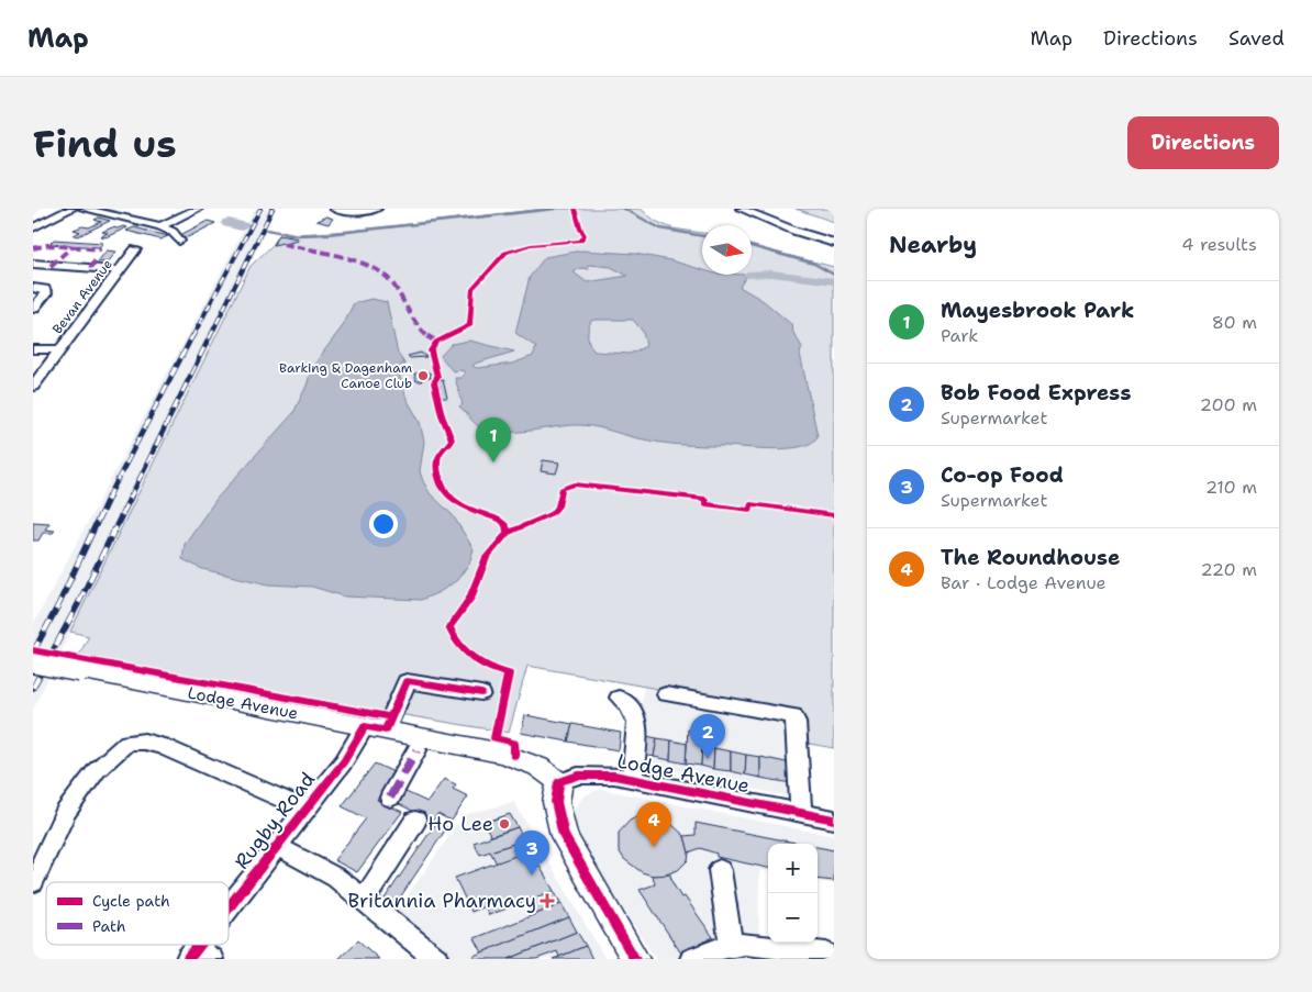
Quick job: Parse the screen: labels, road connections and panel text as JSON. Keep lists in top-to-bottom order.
{
  "streets": {
    "main road": ["Lodge Avenue"],
    "street": ["Bevan Avenue", "Rugby Road"]
  },
  "crossings": [
    ["Lodge Avenue", "Rugby Road"]
  ],
  "places": {
    "other": ["Barking & Dagenham Canoe Club", "Ho Lee"],
    "health": ["Britannia Pharmacy"]
  },
  "legend": ["Cycle path", "Path"],
  "north": "right",
  "page": {
    "header": "Map",
    "nav": ["Map", "Directions", "Saved"],
    "buttons": "Directions",
    "title": "Find us",
    "heading": ["Nearby", "4 results"],
    "list": [
      {
        "mark": "1",
        "name": "Mayesbrook Park",
        "note": "Park",
        "value": "80 m"
      },
      {
        "mark": "2",
        "name": "Bob Food Express",
        "note": "Supermarket",
        "value": "200 m"
      },
      {
        "mark": "3",
        "name": "Co-op Food",
        "note": "Supermarket",
        "value": "210 m"
      },
      {
        "mark": "4",
        "name": "The Roundhouse",
        "note": "Bar · Lodge Avenue",
        "value": "220 m"
      }
    ],
    "pins": [
      "1",
      "2",
      "4",
      "3"
    ],
    "map_buttons": ["+", "−"]
  }
}
